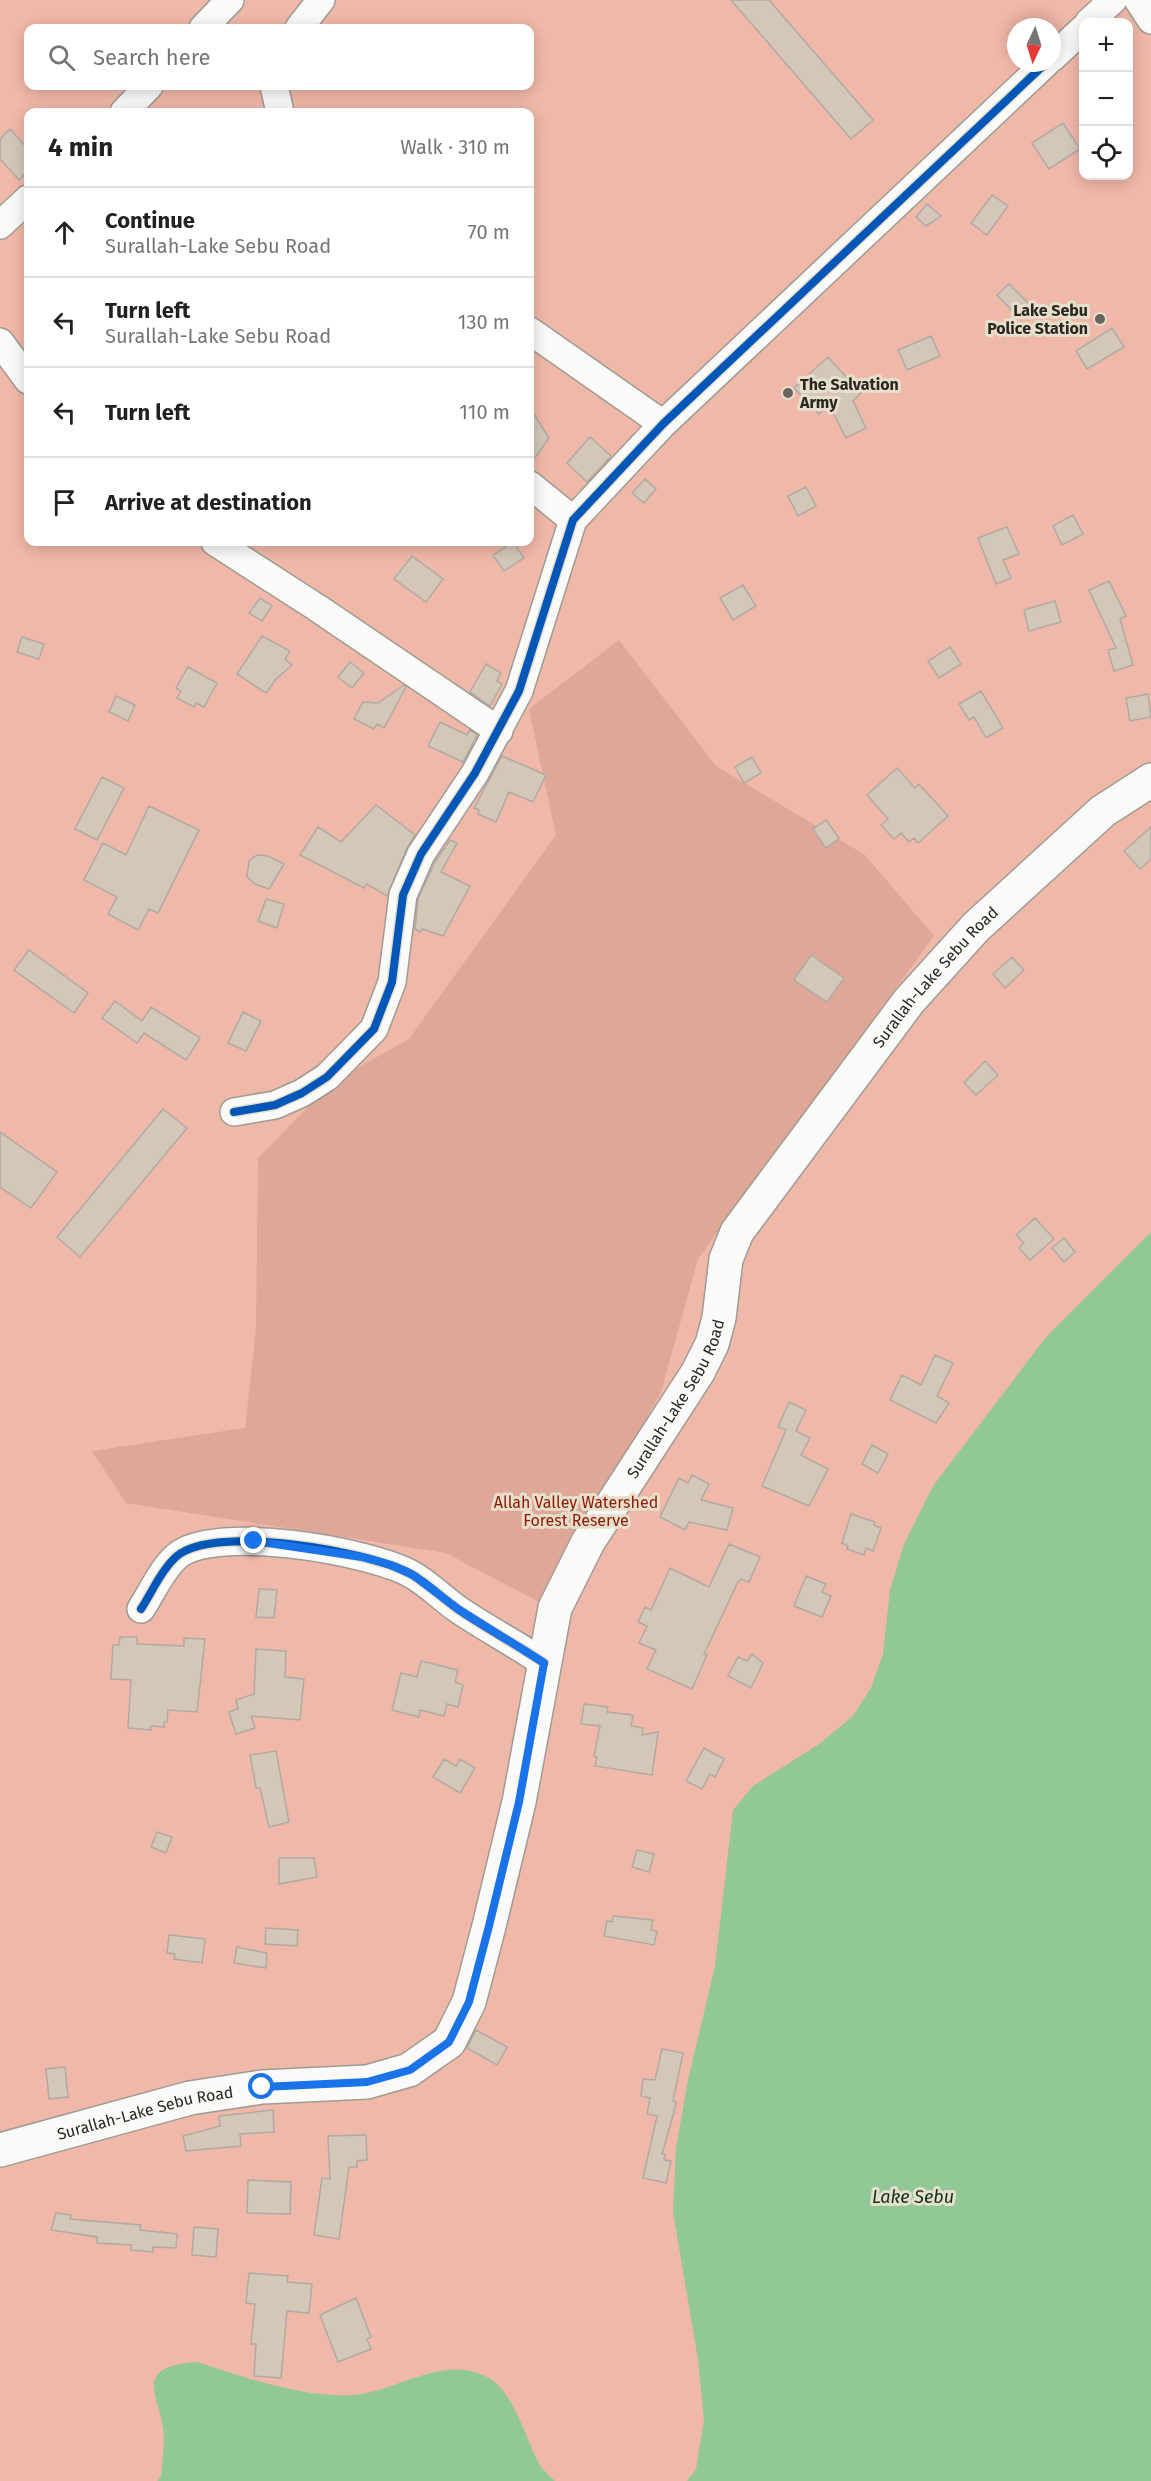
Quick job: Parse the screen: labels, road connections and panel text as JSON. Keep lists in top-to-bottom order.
{
  "streets": {
    "main road": ["Surallah-Lake Sebu Road"]
  },
  "water": ["Lake Sebu"],
  "parks": ["Allah Valley Watershed Forest Reserve"],
  "places": ["Lake Sebu Police Station", "The Salvation Army"],
  "north": "bottom",
  "page": {
    "map_buttons": ["+", "−"],
    "search": "Search here",
    "heading": ["4 min", "Walk · 310 m"],
    "list": [
      ["Continue", "Surallah-Lake Sebu Road", "70 m"],
      ["Turn left", "Surallah-Lake Sebu Road", "130 m"],
      ["Turn left", "110 m"],
      "Arrive at destination"
    ]
  }
}
